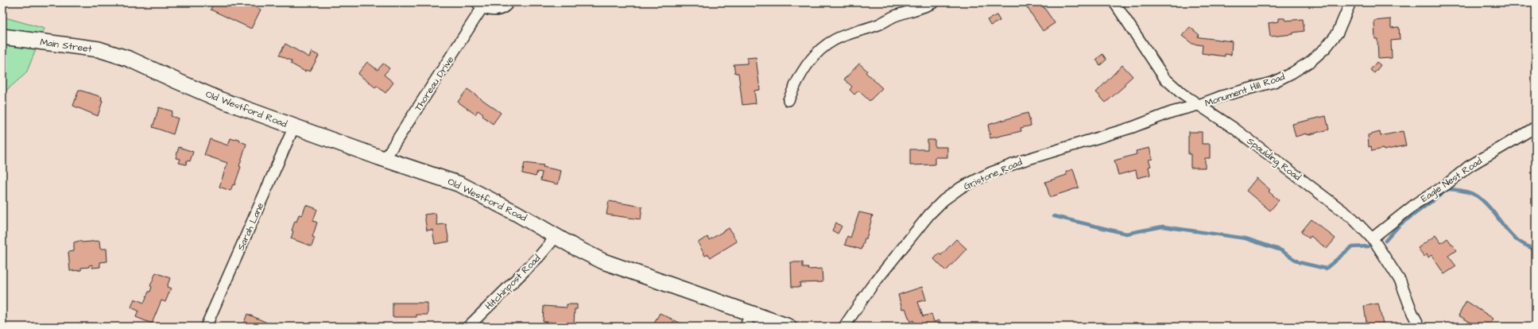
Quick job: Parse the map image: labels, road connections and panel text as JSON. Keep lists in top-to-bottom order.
{
  "streets": {
    "main road": ["Main Street", "Old Westford Road"],
    "street": [
      "Thoreau Drive",
      "Monument Hill Road",
      "Spaulding Road",
      "Gristone Road",
      "Eagle Nest Road",
      "Sarah Lane",
      "Hitchinpost Road"
    ]
  },
  "crossings": [
    ["Main Street", "Old Westford Road"],
    ["Thoreau Drive", "Old Westford Road"],
    ["Monument Hill Road", "Spaulding Road"],
    ["Monument Hill Road", "Gristone Road"],
    ["Old Westford Road", "Sarah Lane"],
    ["Old Westford Road", "Hitchinpost Road"],
    ["Spaulding Road", "Gristone Road"],
    ["Spaulding Road", "Eagle Nest Road"]
  ]
}
